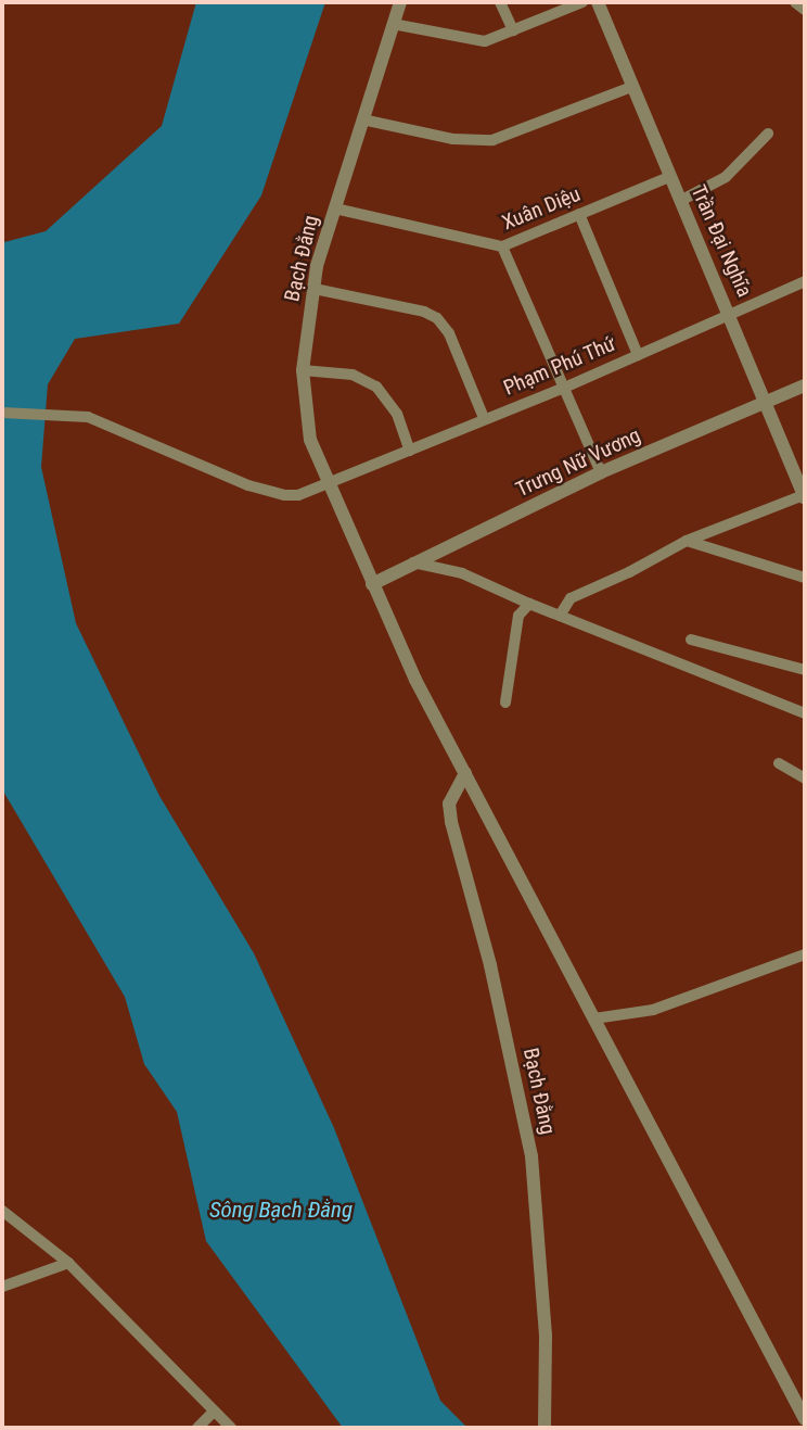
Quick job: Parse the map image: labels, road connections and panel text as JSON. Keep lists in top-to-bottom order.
{
  "streets": {
    "street": [
      "Xuân Diệu",
      "Trần Đại Nghĩa",
      "Bạch Đằng",
      "Phạm Phú Thứ",
      "Trưng Nữ Vương"
    ]
  },
  "crossings": [
    ["Xuân Diệu", "Trần Đại Nghĩa"],
    ["Xuân Diệu", "Bạch Đằng"],
    ["Trần Đại Nghĩa", "Phạm Phú Thứ"],
    ["Trần Đại Nghĩa", "Trưng Nữ Vương"],
    ["Bạch Đằng", "Phạm Phú Thứ"],
    ["Bạch Đằng", "Trưng Nữ Vương"]
  ],
  "water": ["Sông Bạch Đằng"]
}
